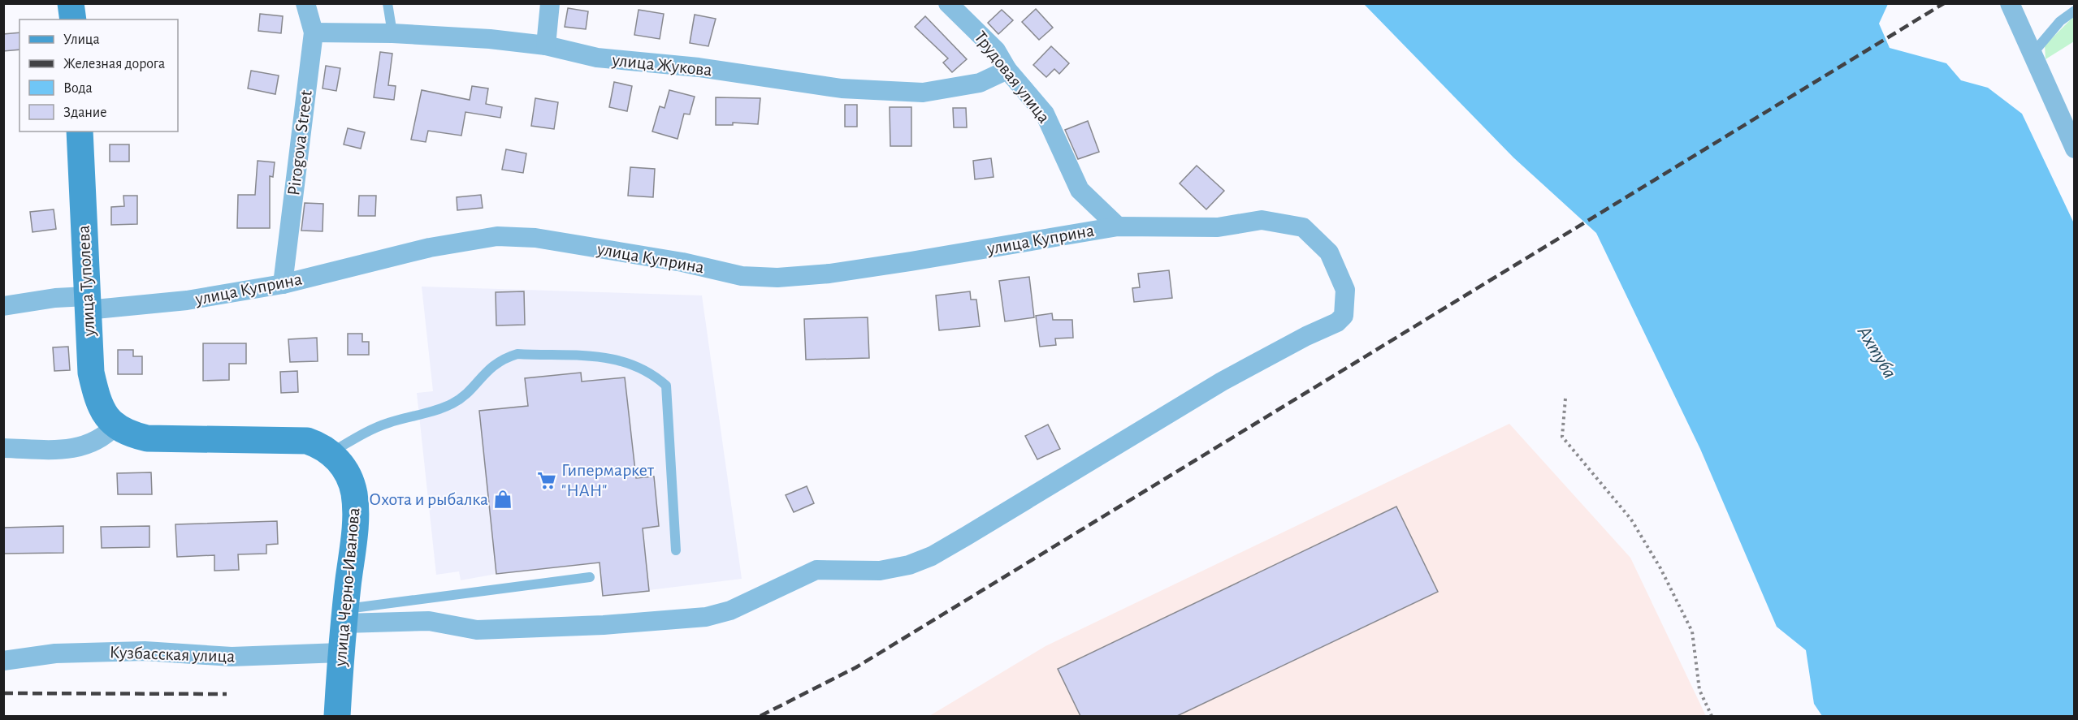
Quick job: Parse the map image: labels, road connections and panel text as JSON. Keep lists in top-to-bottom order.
{
  "streets": {
    "main road": ["улица Туполева", "улица Черно-Иванова"],
    "street": [
      "улица Жукова",
      "Трудовая улица",
      "Pirogova Street",
      "улица Куприна",
      "Кузбасская улица"
    ]
  },
  "crossings": [
    ["улица Жукова", "Трудовая улица"],
    ["улица Жукова", "Pirogova Street"],
    ["Трудовая улица", "улица Куприна"],
    ["Pirogova Street", "улица Куприна"],
    ["улица Куприна", "улица Туполева"],
    ["улица Куприна", "улица Черно-Иванова"],
    ["улица Туполева", "улица Черно-Иванова"],
    ["улица Черно-Иванова", "Кузбасская улица"]
  ],
  "water": ["Ахтуба"],
  "places": {
    "supermarket": ["Гипермаркет \"НАН\""],
    "shop": ["Охота и рыбалка"]
  },
  "legend": [
    "Улица",
    "Железная дорога",
    "Вода",
    "Здание"
  ]
}
